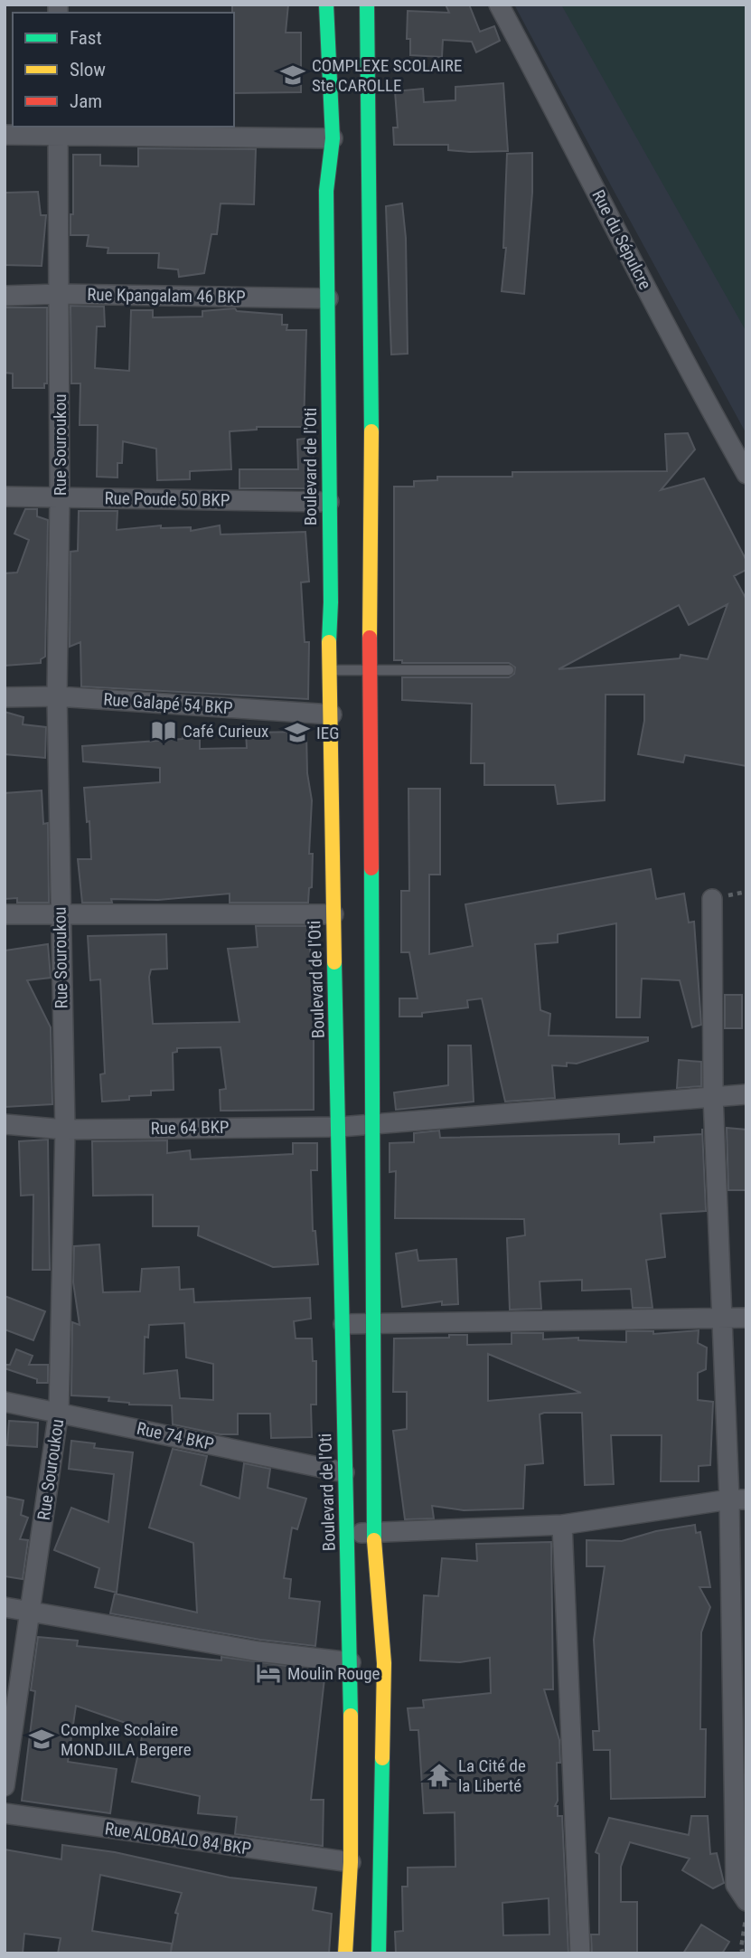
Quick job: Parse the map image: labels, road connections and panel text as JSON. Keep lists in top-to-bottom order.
{
  "streets": {
    "main road": ["Boulevard de l'Oti"],
    "street": [
      "Rue du Sépulcre",
      "Rue Kpangalam 46 BKP",
      "Rue Souroukou",
      "Rue Poude 50 BKP",
      "Rue Galapé 54 BKP",
      "Rue 64 BKP",
      "Rue 74 BKP",
      "Rue ALOBALO 84 BKP"
    ]
  },
  "crossings": [
    ["Rue Kpangalam 46 BKP", "Rue Souroukou"],
    ["Rue Kpangalam 46 BKP", "Boulevard de l'Oti"],
    ["Rue Souroukou", "Rue Poude 50 BKP"],
    ["Rue Souroukou", "Rue Galapé 54 BKP"],
    ["Rue Souroukou", "Rue 64 BKP"],
    ["Rue Souroukou", "Rue 74 BKP"],
    ["Boulevard de l'Oti", "Rue Poude 50 BKP"],
    ["Boulevard de l'Oti", "Rue Galapé 54 BKP"],
    ["Boulevard de l'Oti", "Rue 64 BKP"],
    ["Boulevard de l'Oti", "Rue 74 BKP"],
    ["Boulevard de l'Oti", "Rue ALOBALO 84 BKP"]
  ],
  "places": {
    "school or university": ["COMPLEXE SCOLAIRE Ste CAROLLE", "IEG", "Complxe Scolaire MONDJILA Bergere"],
    "library": ["Café Curieux"],
    "hotel": ["Moulin Rouge"],
    "temple": ["La Cité de la Liberté"]
  },
  "legend": ["Fast", "Slow", "Jam"]
}
